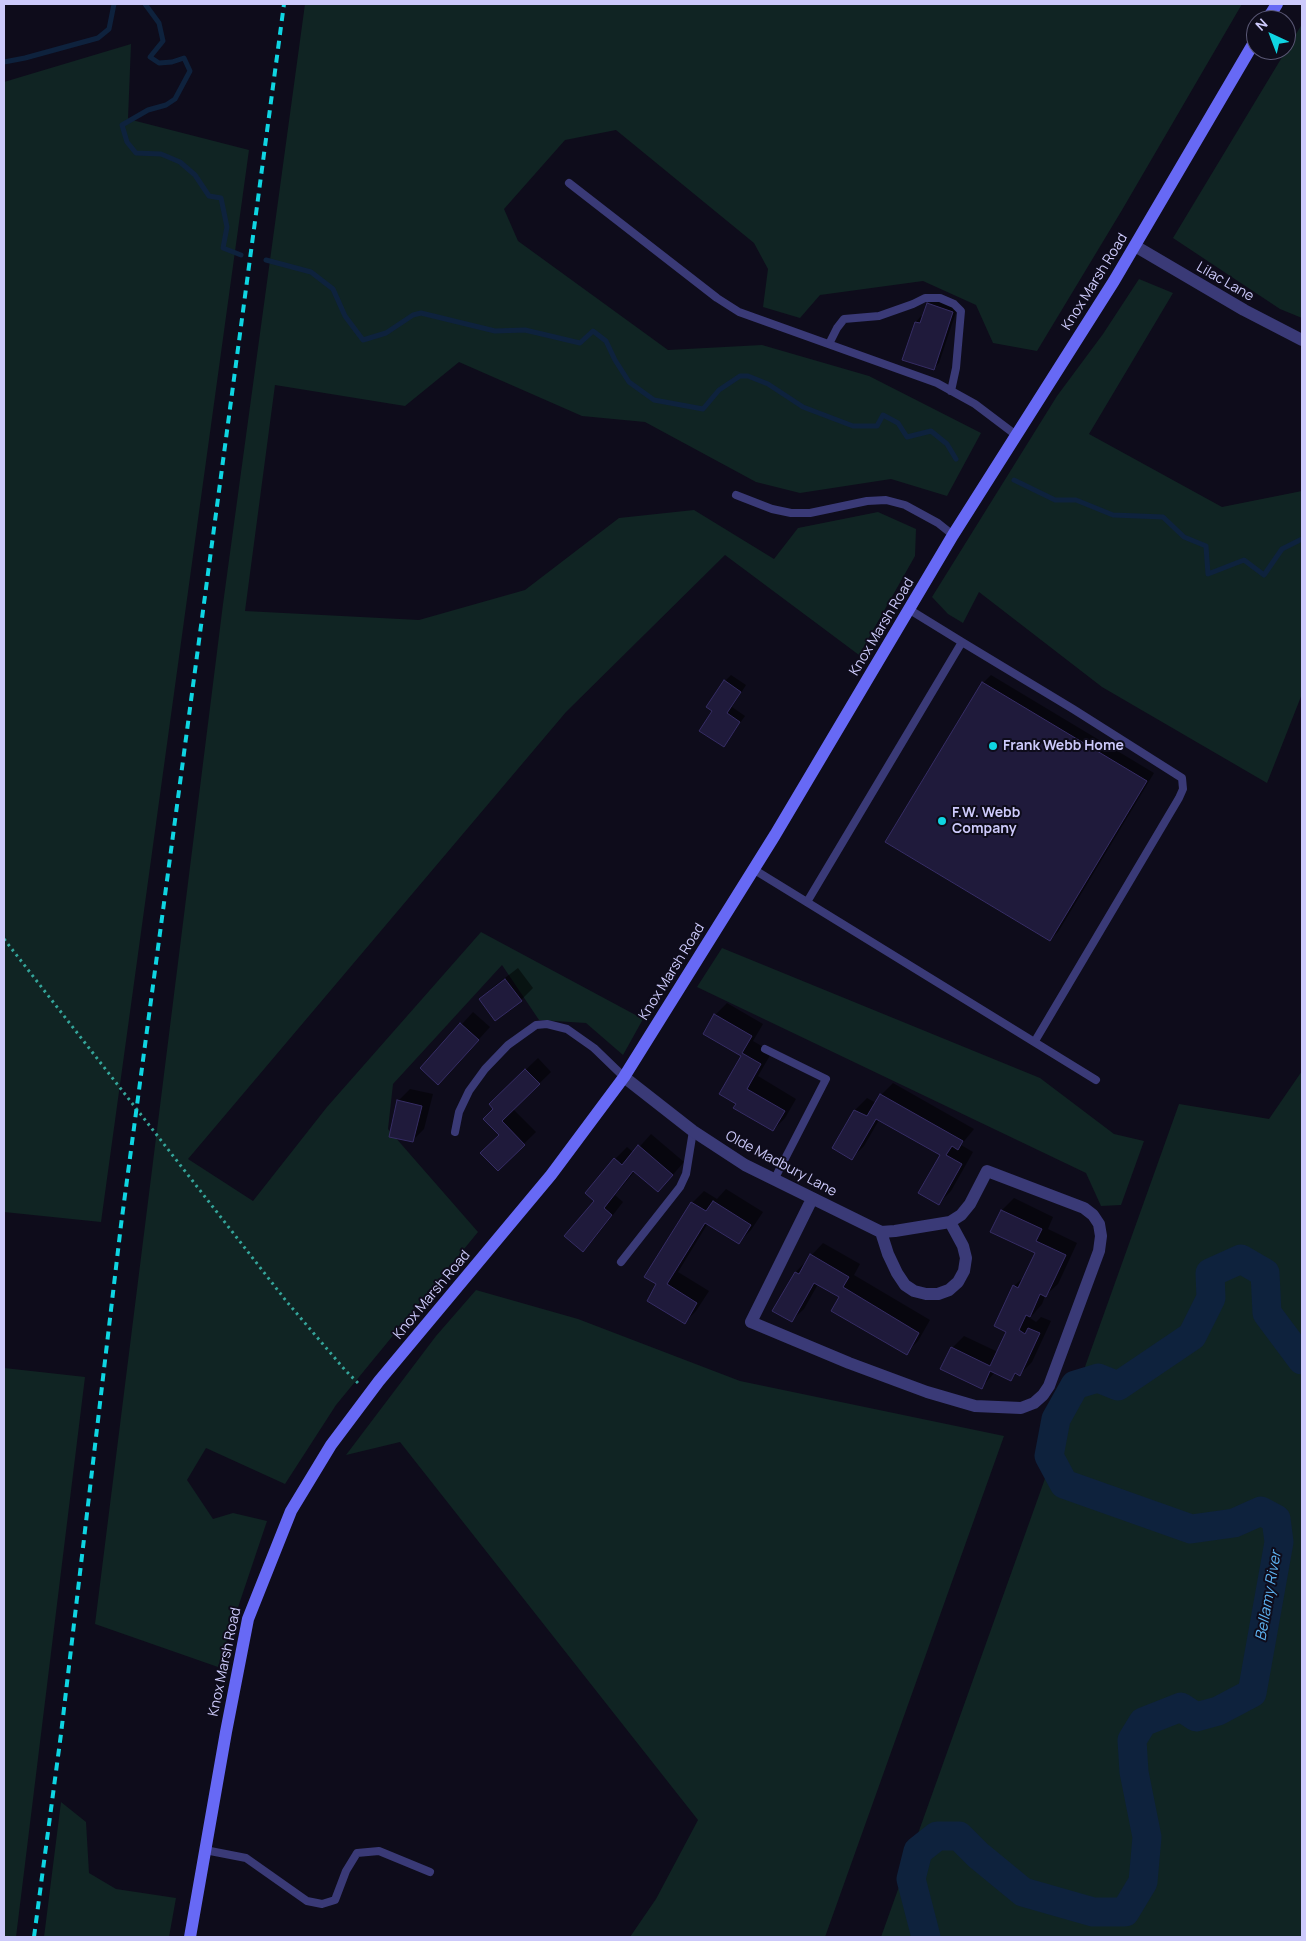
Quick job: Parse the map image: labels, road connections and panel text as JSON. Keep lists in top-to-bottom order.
{
  "streets": {
    "main road": ["Knox Marsh Road"],
    "street": ["Lilac Lane", "Olde Madbury Lane"]
  },
  "crossings": [
    ["Knox Marsh Road", "Lilac Lane"],
    ["Knox Marsh Road", "Olde Madbury Lane"]
  ],
  "water": ["Bellamy River"],
  "places": ["Frank Webb Home", "F.W. Webb Company"],
  "north": "top left"
}
